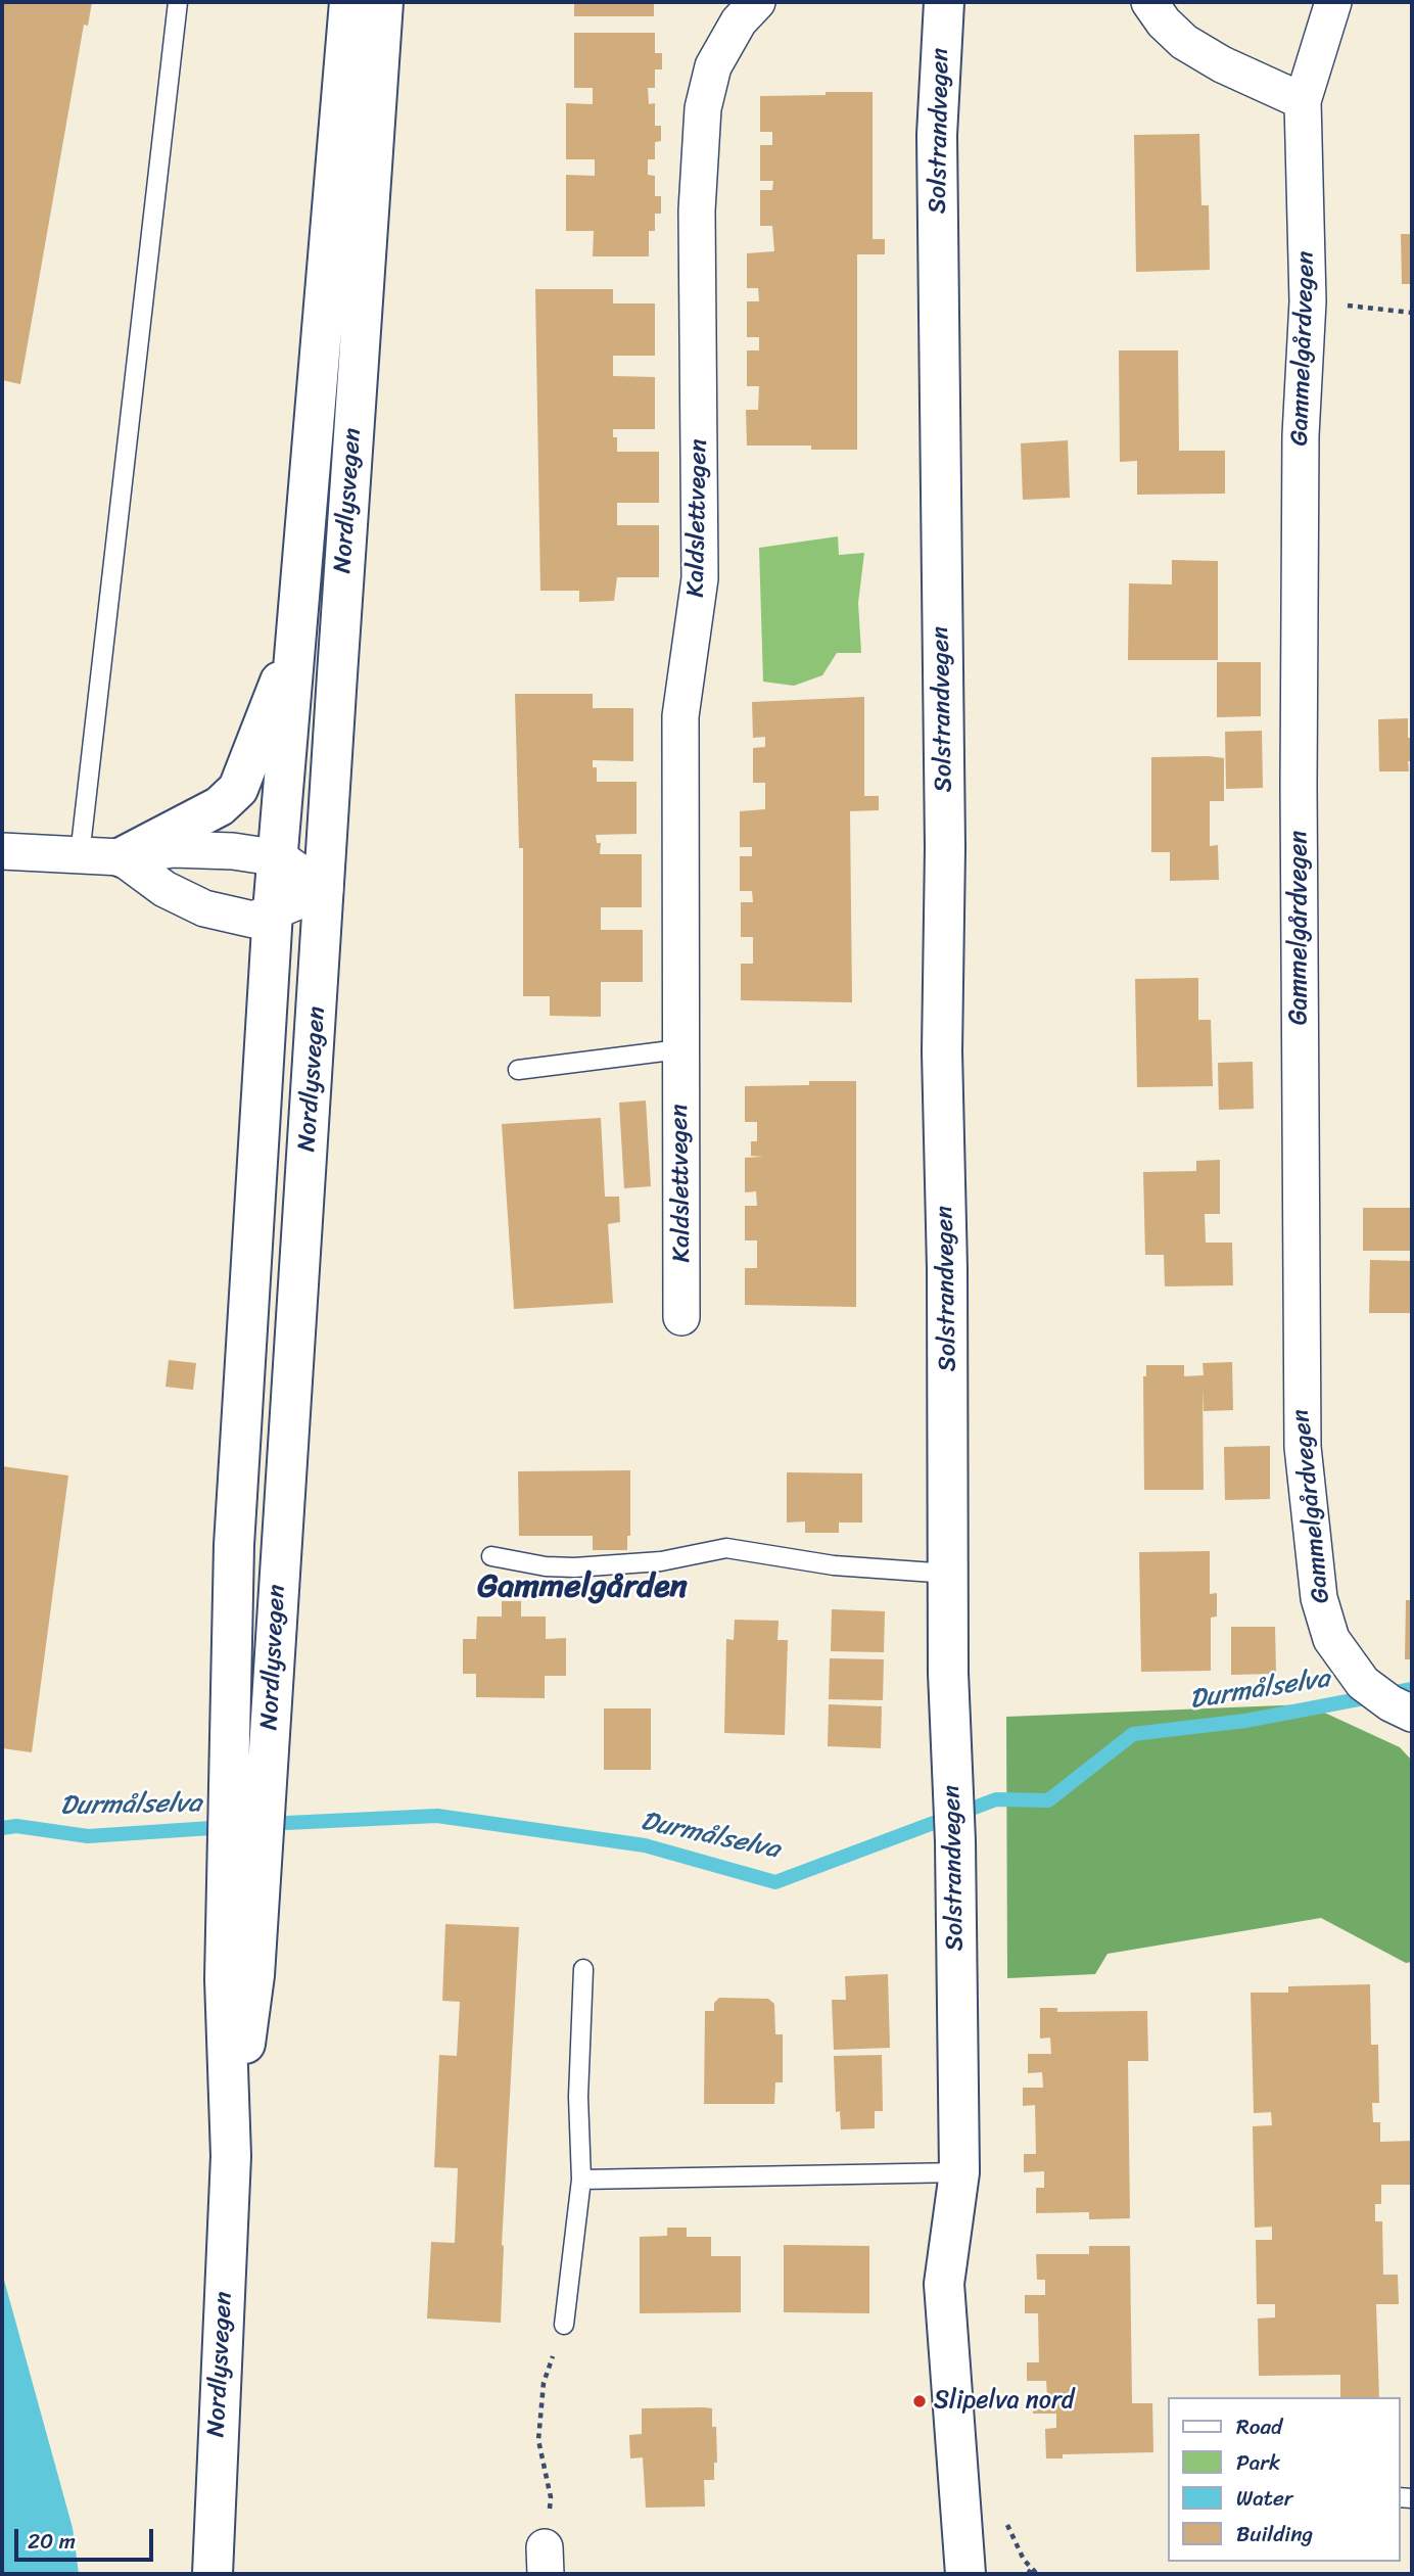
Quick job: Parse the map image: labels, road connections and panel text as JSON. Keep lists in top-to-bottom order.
{
  "streets": {
    "main road": ["Solstrandvegen", "Nordlysvegen"],
    "street": ["Gammelgårdvegen", "Kaldslettvegen"]
  },
  "districts": ["Gammelgården"],
  "water": ["Durmålselva"],
  "places": ["Slipelva nord"],
  "legend": [
    "Road",
    "Park",
    "Water",
    "Building"
  ],
  "scale_bar": "20 m"
}
